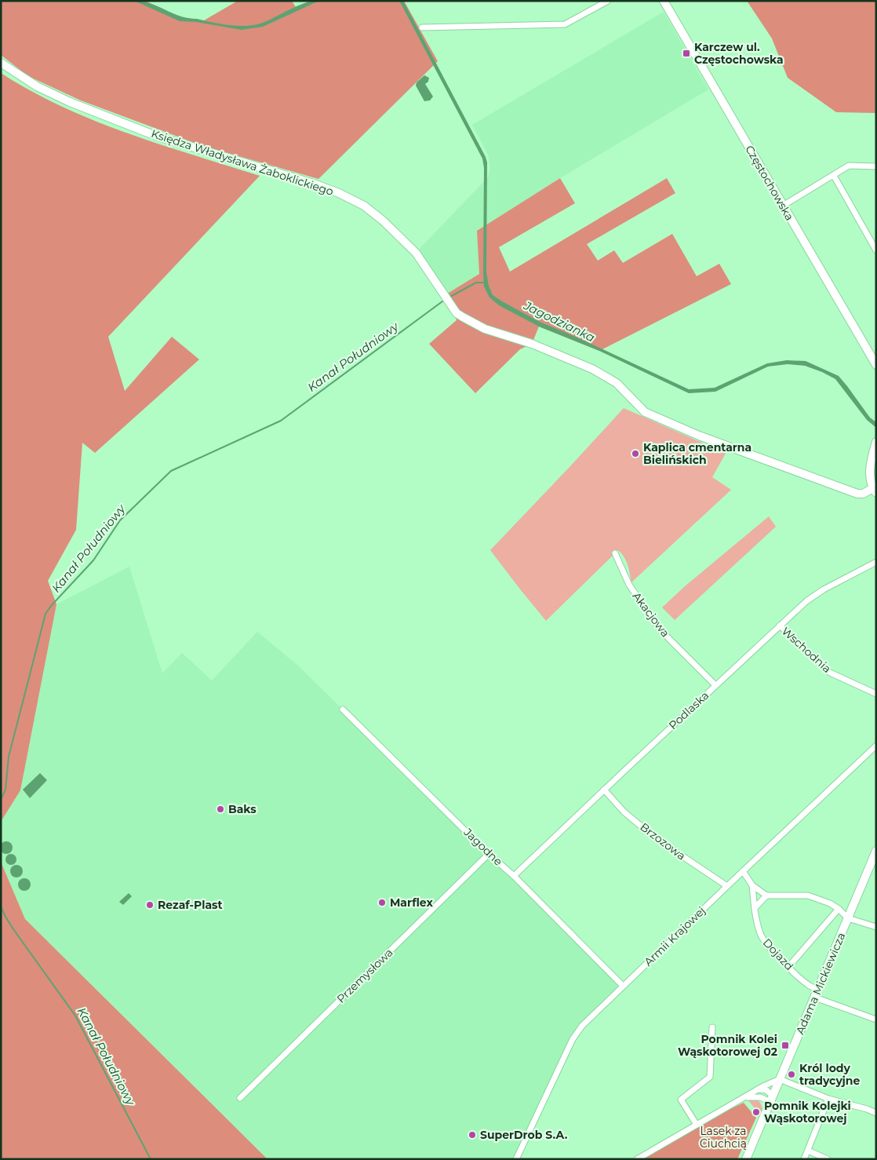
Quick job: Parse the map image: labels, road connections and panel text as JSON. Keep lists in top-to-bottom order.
{
  "streets": {
    "street": [
      "Księdza Władysława Żaboklickiego",
      "Częstochowska",
      "Akacjowa",
      "Wschodnia",
      "Podlaska",
      "Brzozowa",
      "Jagodne",
      "Armii Krajowej",
      "Dojazd",
      "Przemysłowa",
      "Adama Mickiewicza"
    ]
  },
  "crossings": [
    ["Akacjowa", "Podlaska"],
    ["Wschodnia", "Podlaska"],
    ["Podlaska", "Brzozowa"],
    ["Podlaska", "Jagodne"],
    ["Brzozowa", "Armii Krajowej"],
    ["Jagodne", "Armii Krajowej"],
    ["Jagodne", "Przemysłowa"],
    ["Armii Krajowej", "Dojazd"],
    ["Dojazd", "Adama Mickiewicza"]
  ],
  "water": ["Jagodzianka", "Kanał Południowy"],
  "parks": ["Lasek za Ciuchcią"],
  "places": {
    "transit": ["Karczew ul. Częstochowska", "Pomnik Kolei Wąskotorowej 02"],
    "other": [
      "Kaplica cmentarna Bielińskich",
      "Baks",
      "Marflex",
      "Rezaf-Plast",
      "Król lody tradycyjne",
      "Pomnik Kolejki Wąskotorowej",
      "SuperDrob S.A."
    ]
  }
}
